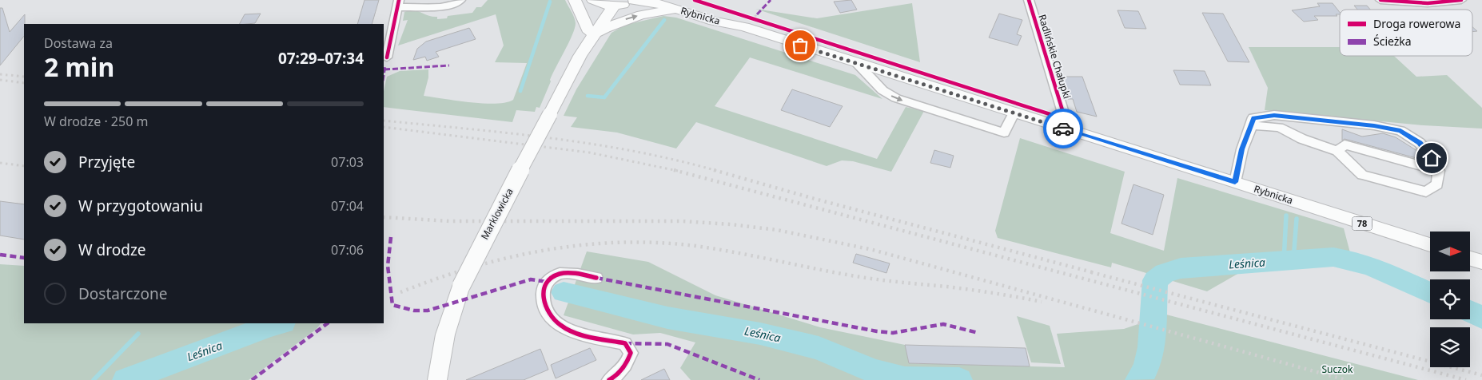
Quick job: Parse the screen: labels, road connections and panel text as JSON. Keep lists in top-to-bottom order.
{
  "streets": {
    "main road": ["Rybnicka", "Marklowicka", "78"],
    "street": ["Radlińskie Chałupki"]
  },
  "crossings": [
    ["Rybnicka", "Radlińskie Chałupki"],
    ["Rybnicka", "78"],
    ["Marklowicka", "78"]
  ],
  "water": ["Leśnica"],
  "parks": ["Suczok"],
  "legend": ["Droga rowerowa", "Ścieżka"],
  "north": "right",
  "page": {
    "heading": ["2 min", "Dostawa za", "07:29–07:34"],
    "bar": "W drodze · 250 m",
    "list": [
      ["Przyjęte", "07:03"],
      ["W przygotowaniu", "07:04"],
      ["W drodze", "07:06"],
      "Dostarczone"
    ]
  }
}
